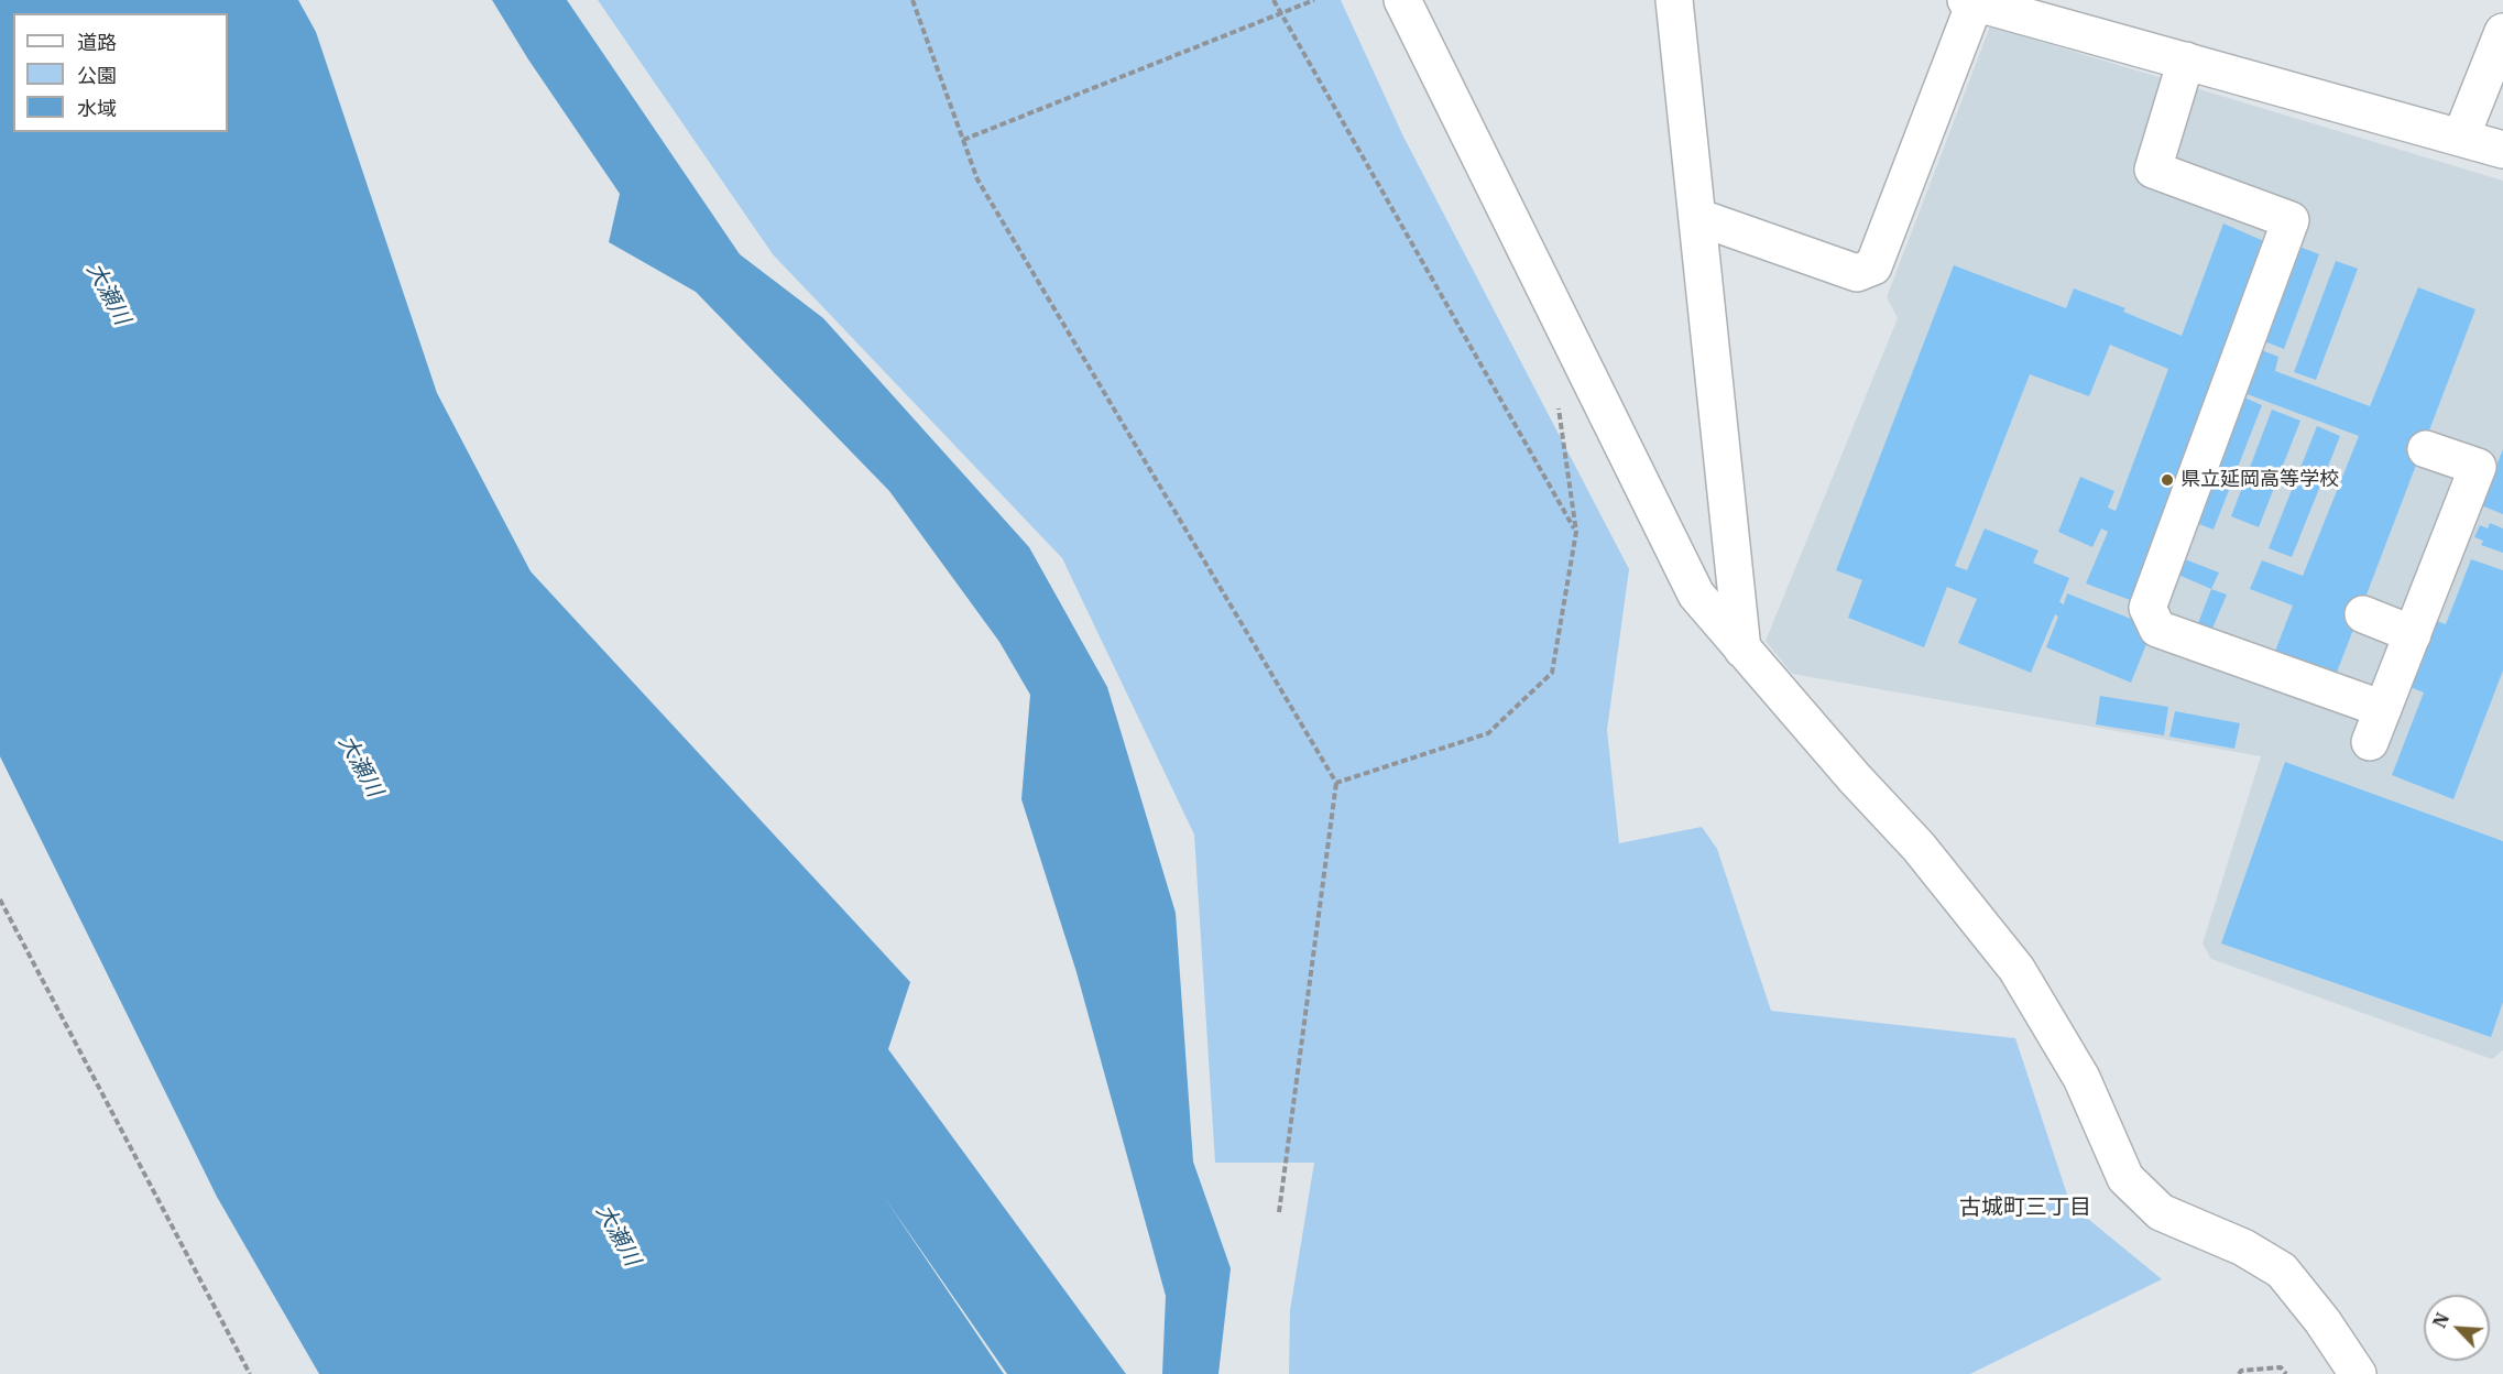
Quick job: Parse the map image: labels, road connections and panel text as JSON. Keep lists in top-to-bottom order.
{
  "districts": ["古城町三丁目"],
  "water": ["大瀬川"],
  "places": ["県立延岡高等学校"],
  "legend": ["道路", "公園", "水域"],
  "north": "top left"
}
